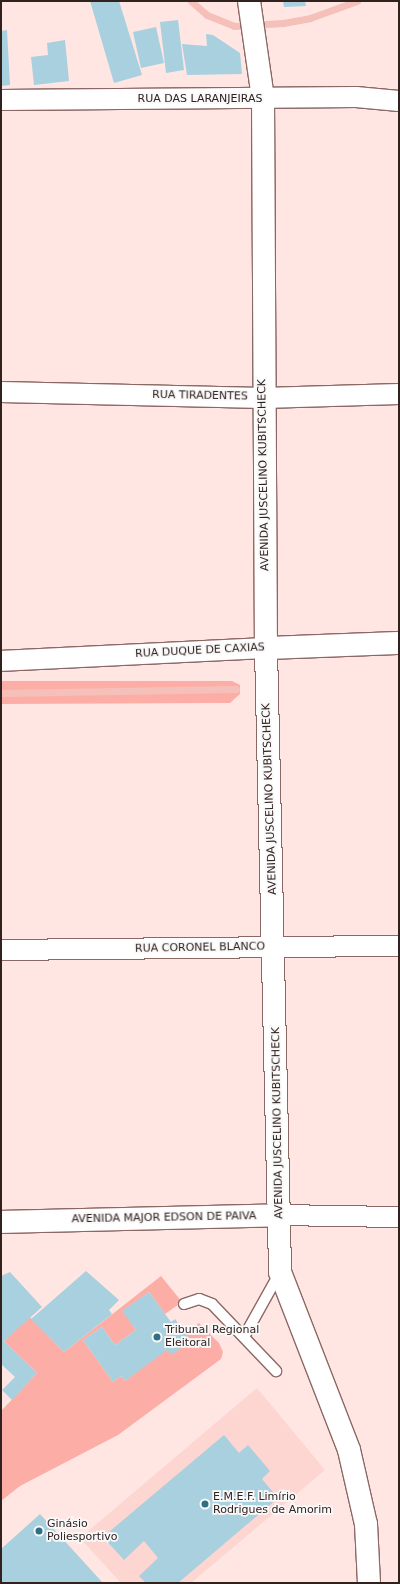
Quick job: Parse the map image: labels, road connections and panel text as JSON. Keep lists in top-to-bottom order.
{
  "streets": {
    "street": [
      "RUA DAS LARANJEIRAS",
      "RUA TIRADENTES",
      "AVENIDA JUSCELINO KUBITSCHECK",
      "RUA DUQUE DE CAXIAS",
      "RUA CORONEL BLANCO",
      "AVENIDA MAJOR EDSON DE PAIVA"
    ]
  },
  "crossings": [
    ["RUA DAS LARANJEIRAS", "AVENIDA JUSCELINO KUBITSCHECK"],
    ["RUA TIRADENTES", "AVENIDA JUSCELINO KUBITSCHECK"],
    ["AVENIDA JUSCELINO KUBITSCHECK", "RUA DUQUE DE CAXIAS"],
    ["AVENIDA JUSCELINO KUBITSCHECK", "RUA CORONEL BLANCO"],
    ["AVENIDA JUSCELINO KUBITSCHECK", "AVENIDA MAJOR EDSON DE PAIVA"]
  ],
  "places": ["Tribunal Regional Eleitoral", "E.M.E.F. Limírio Rodrigues de Amorim", "Ginásio Poliesportivo"]
}
